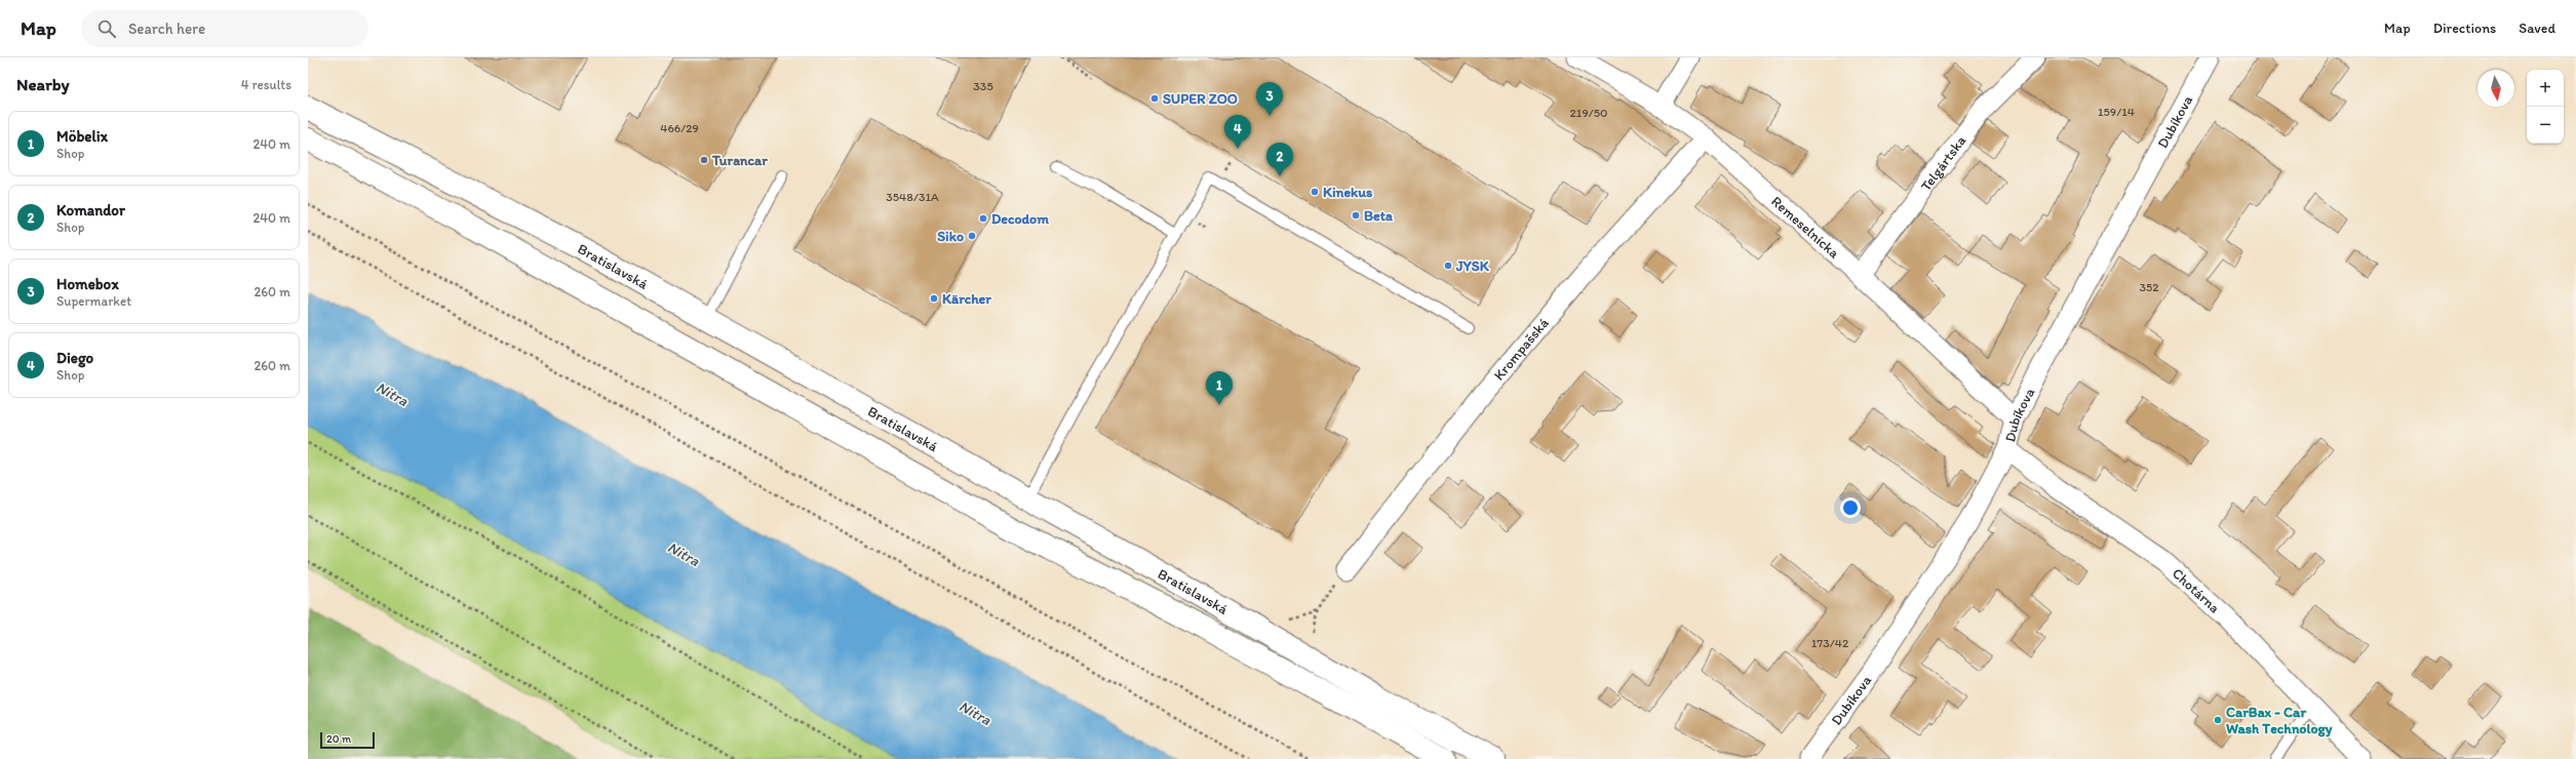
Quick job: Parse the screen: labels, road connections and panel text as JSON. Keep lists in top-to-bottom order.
{
  "streets": {
    "main road": ["Bratislavská"],
    "street": [
      "Dubíkova",
      "Telgártska",
      "Remeselnícka",
      "Krompašská",
      "Chotárna"
    ]
  },
  "crossings": [
    ["Dubíkova", "Remeselnícka"],
    ["Dubíkova", "Chotárna"],
    ["Telgártska", "Remeselnícka"],
    ["Remeselnícka", "Krompašská"]
  ],
  "water": ["Nitra"],
  "places": [
    "SUPER ZOO",
    "Turancar",
    "Kinekus",
    "Beta",
    "Decodom",
    "Siko",
    "JYSK",
    "Kärcher",
    "CarBax - Car Wash Technology"
  ],
  "house_numbers": [
    "335",
    "159/14",
    "219/50",
    "466/29",
    "3548/31A",
    "352",
    "173/42"
  ],
  "scale_bar": "20 m",
  "north": "bottom",
  "page": {
    "header": "Map",
    "search": "Search here",
    "nav": ["Map", "Directions", "Saved"],
    "heading": ["Nearby", "4 results"],
    "map_buttons": ["+", "−"],
    "pins": [
      "3",
      "4",
      "2",
      "1"
    ],
    "list": [
      {
        "mark": "1",
        "name": "Möbelix",
        "note": "Shop",
        "value": "240 m"
      },
      {
        "mark": "2",
        "name": "Komandor",
        "note": "Shop",
        "value": "240 m"
      },
      {
        "mark": "3",
        "name": "Homebox",
        "note": "Supermarket",
        "value": "260 m"
      },
      {
        "mark": "4",
        "name": "Diego",
        "note": "Shop",
        "value": "260 m"
      }
    ],
    "scale": "20 m"
  }
}
